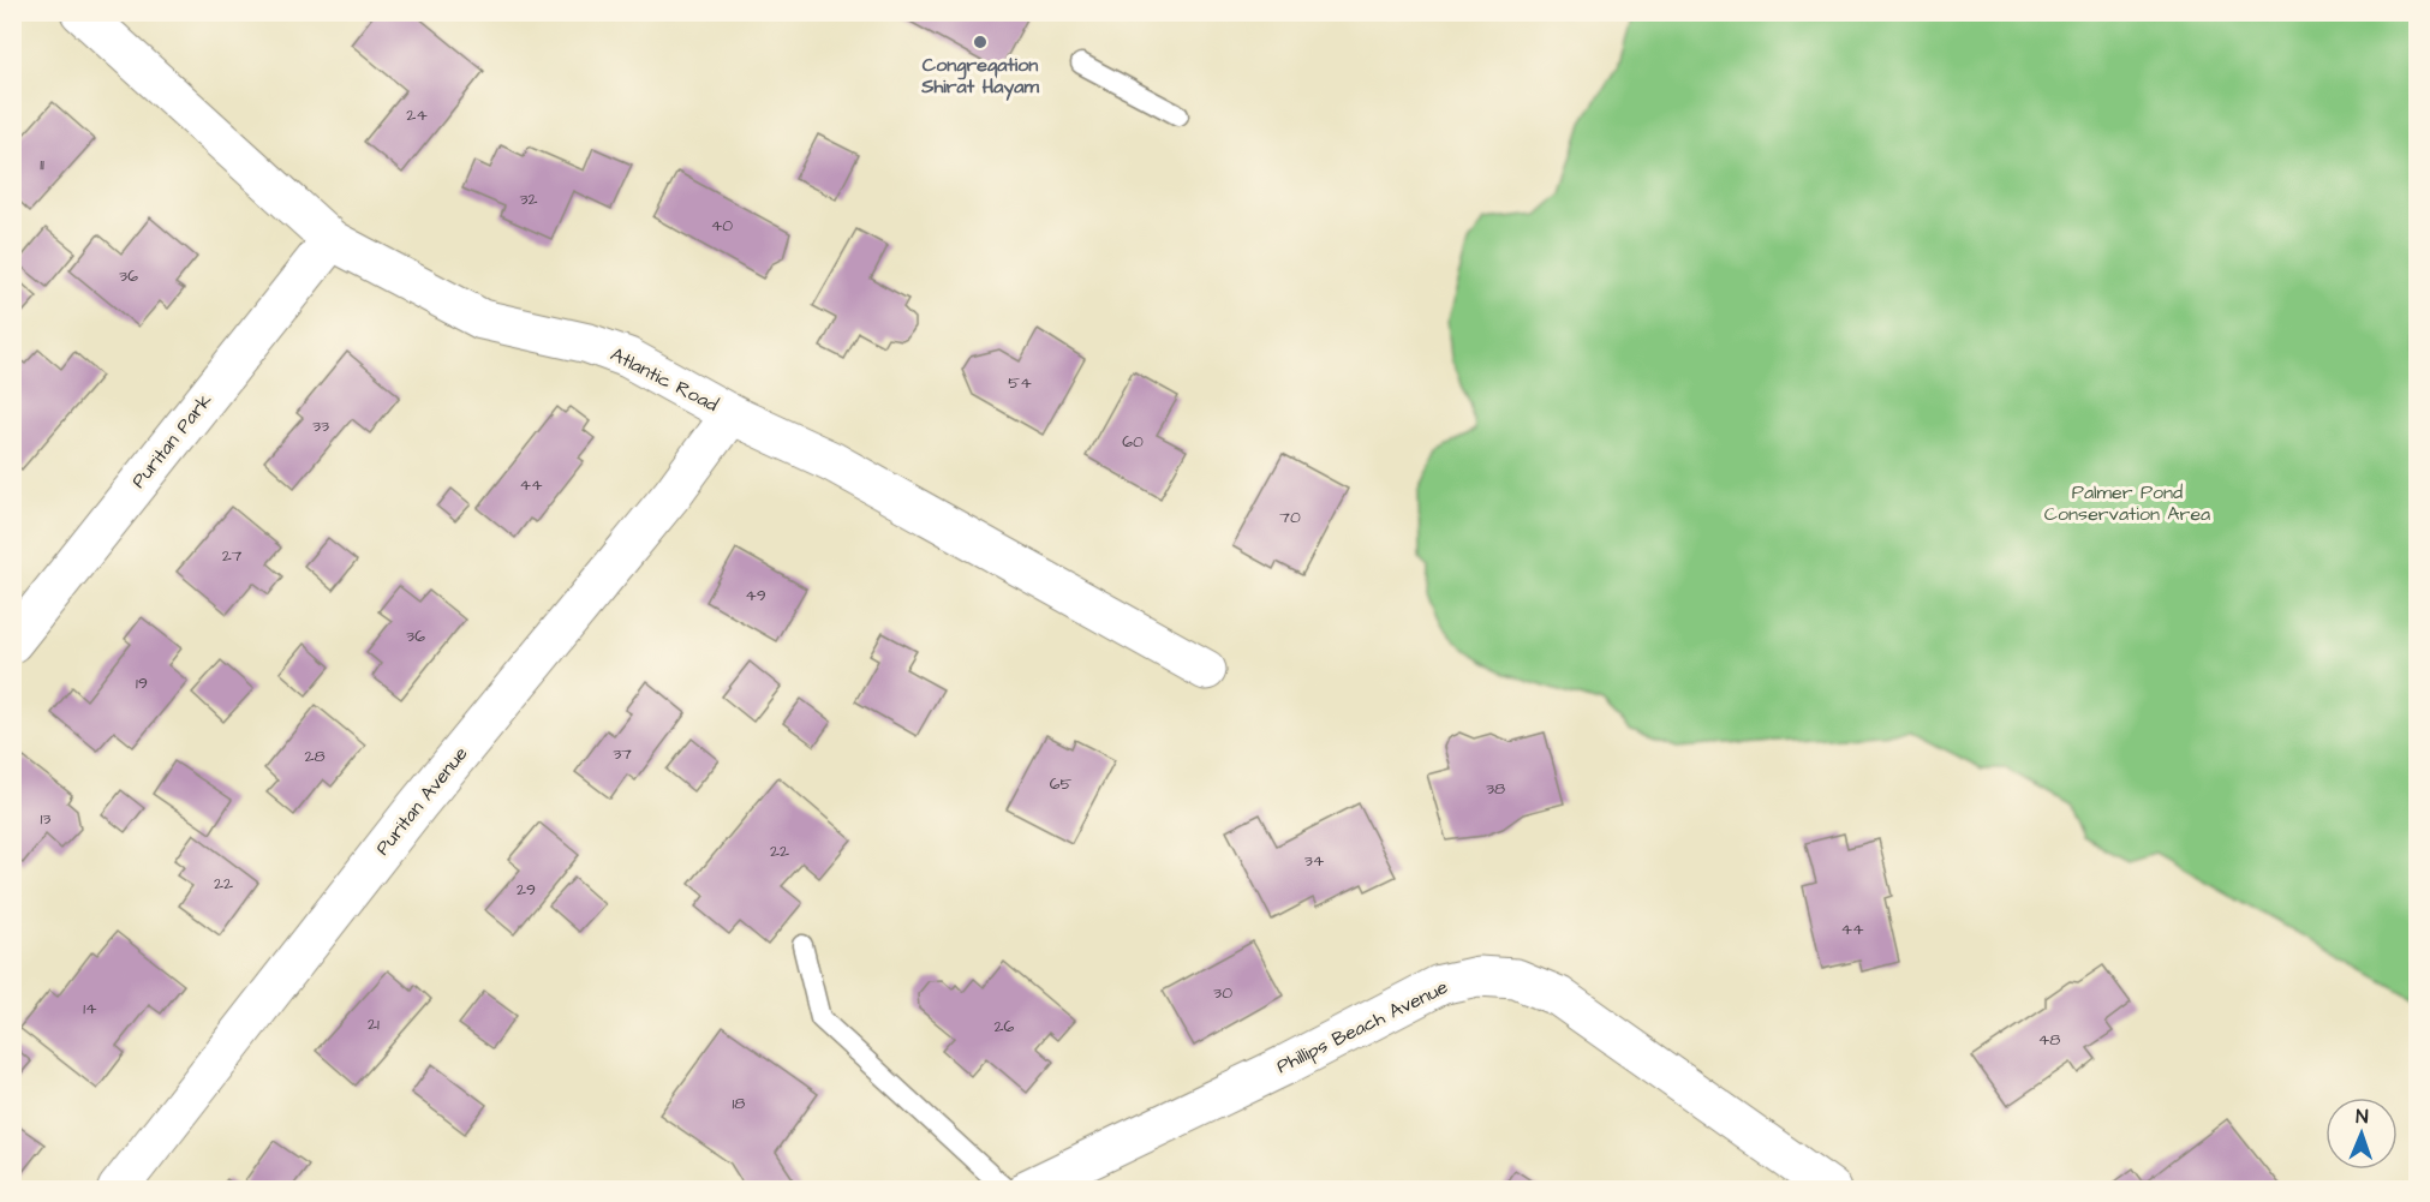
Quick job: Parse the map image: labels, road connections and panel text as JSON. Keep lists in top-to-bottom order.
{
  "streets": {
    "street": [
      "Atlantic Road",
      "Puritan Park",
      "Puritan Avenue",
      "Phillips Beach Avenue"
    ]
  },
  "crossings": [
    ["Atlantic Road", "Puritan Park"],
    ["Atlantic Road", "Puritan Avenue"]
  ],
  "parks": ["Palmer Pond Conservation Area"],
  "places": ["Congregation Shirat Hayam"],
  "house_numbers": [
    "24",
    "11",
    "32",
    "40",
    "36",
    "54",
    "33",
    "60",
    "44",
    "70",
    "27",
    "49",
    "36",
    "19",
    "37",
    "28",
    "65",
    "38",
    "13",
    "22",
    "34",
    "22",
    "29",
    "44",
    "30",
    "14",
    "21",
    "26",
    "48",
    "18"
  ],
  "north": "top"
}
